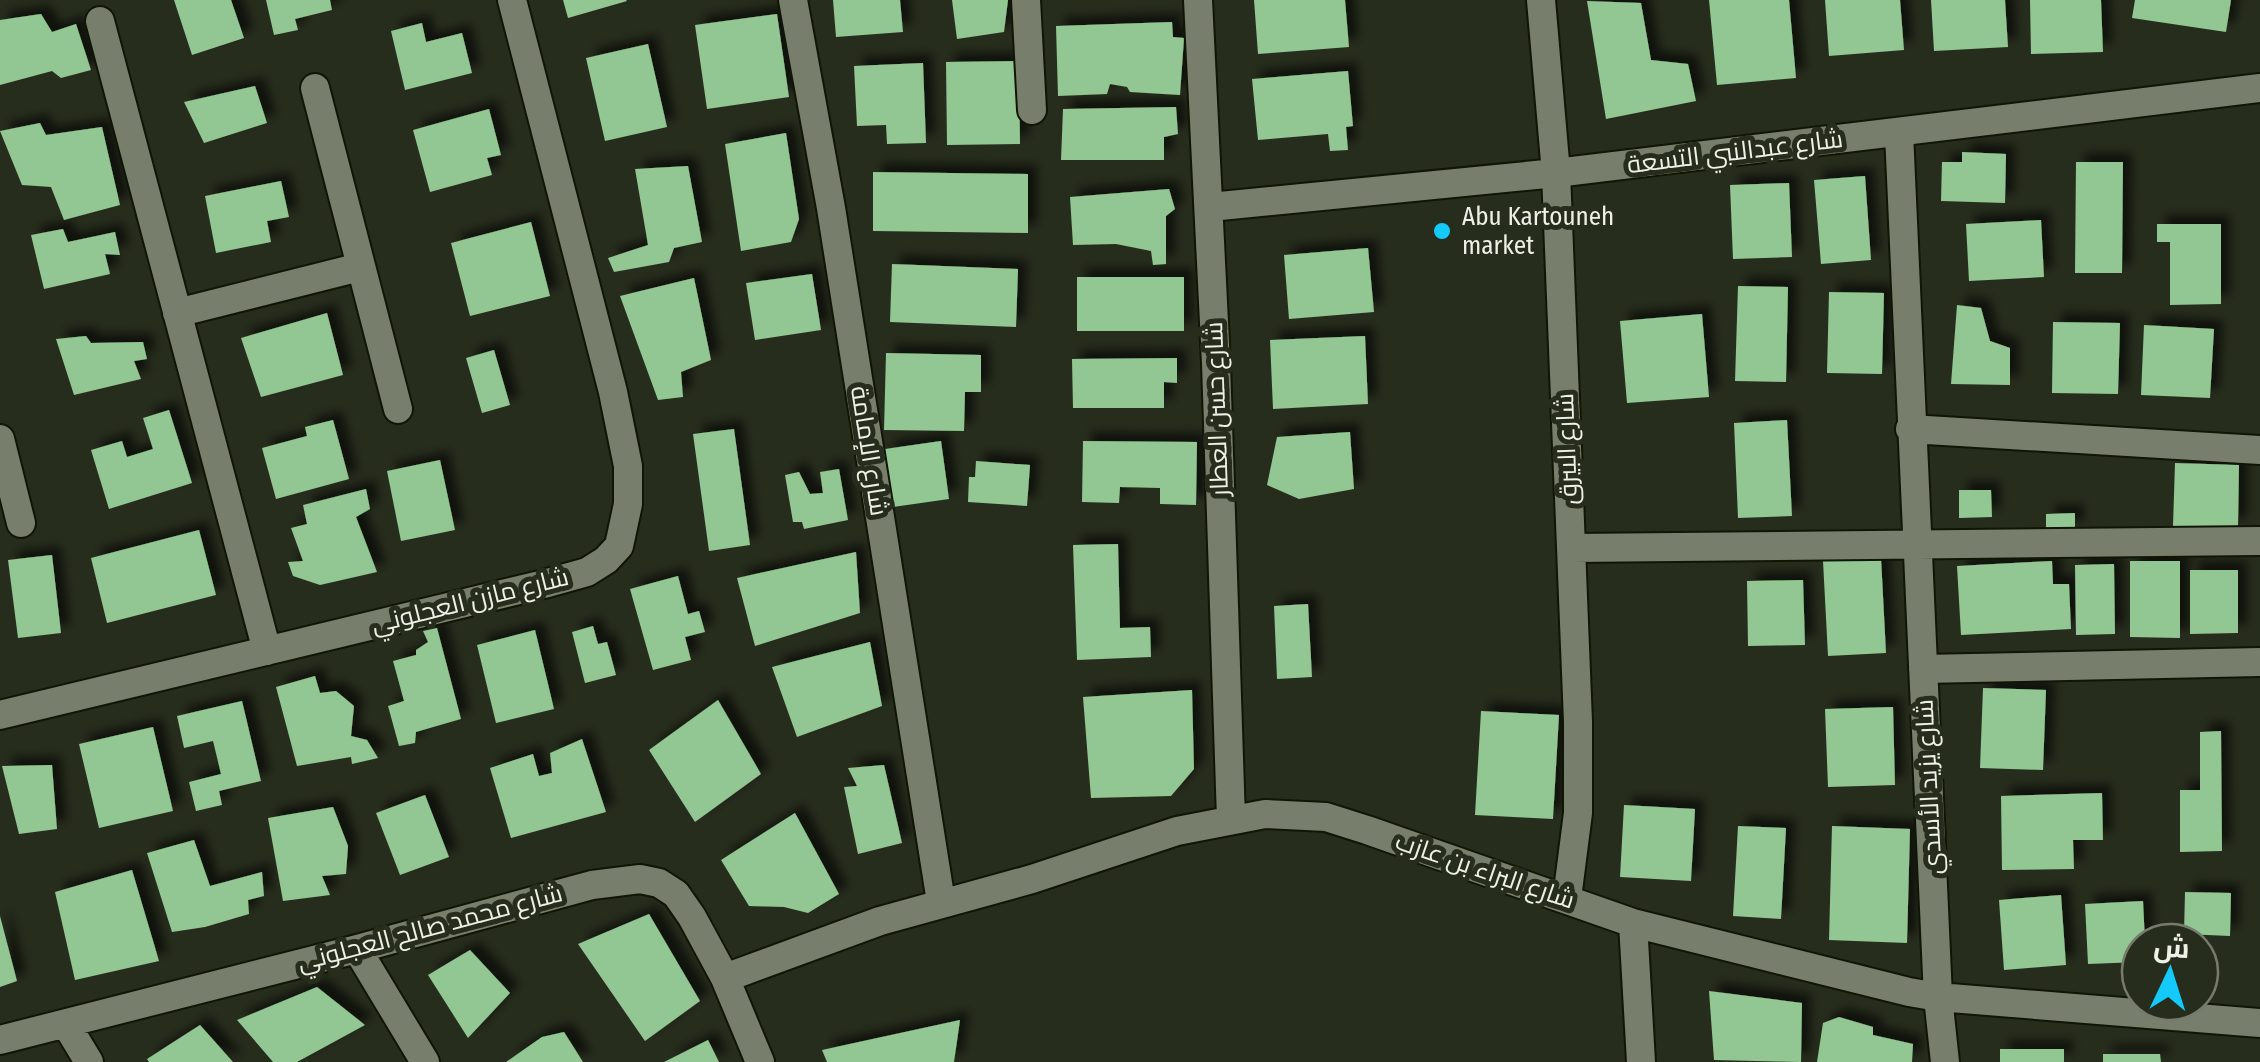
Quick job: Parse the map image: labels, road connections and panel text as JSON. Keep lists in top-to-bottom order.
{
  "streets": {
    "street": [
      "شارع عبدالنبي التسعة",
      "شارع حسن العطار",
      "شارع البيرق",
      "شارع الإمامة",
      "شارع مازن العجلوني",
      "شارع يزيد الأسدي",
      "شارع البراء بن عازب",
      "شارع محمد صالح العجلوني"
    ]
  },
  "crossings": [
    ["شارع عبدالنبي التسعة", "شارع حسن العطار"],
    ["شارع عبدالنبي التسعة", "شارع البيرق"],
    ["شارع حسن العطار", "شارع البراء بن عازب"],
    ["شارع البيرق", "شارع البراء بن عازب"],
    ["شارع الإمامة", "شارع البراء بن عازب"],
    ["شارع يزيد الأسدي", "شارع البراء بن عازب"],
    ["شارع البراء بن عازب", "شارع محمد صالح العجلوني"]
  ],
  "places": ["Abu Kartouneh market"],
  "north": "top"
}
